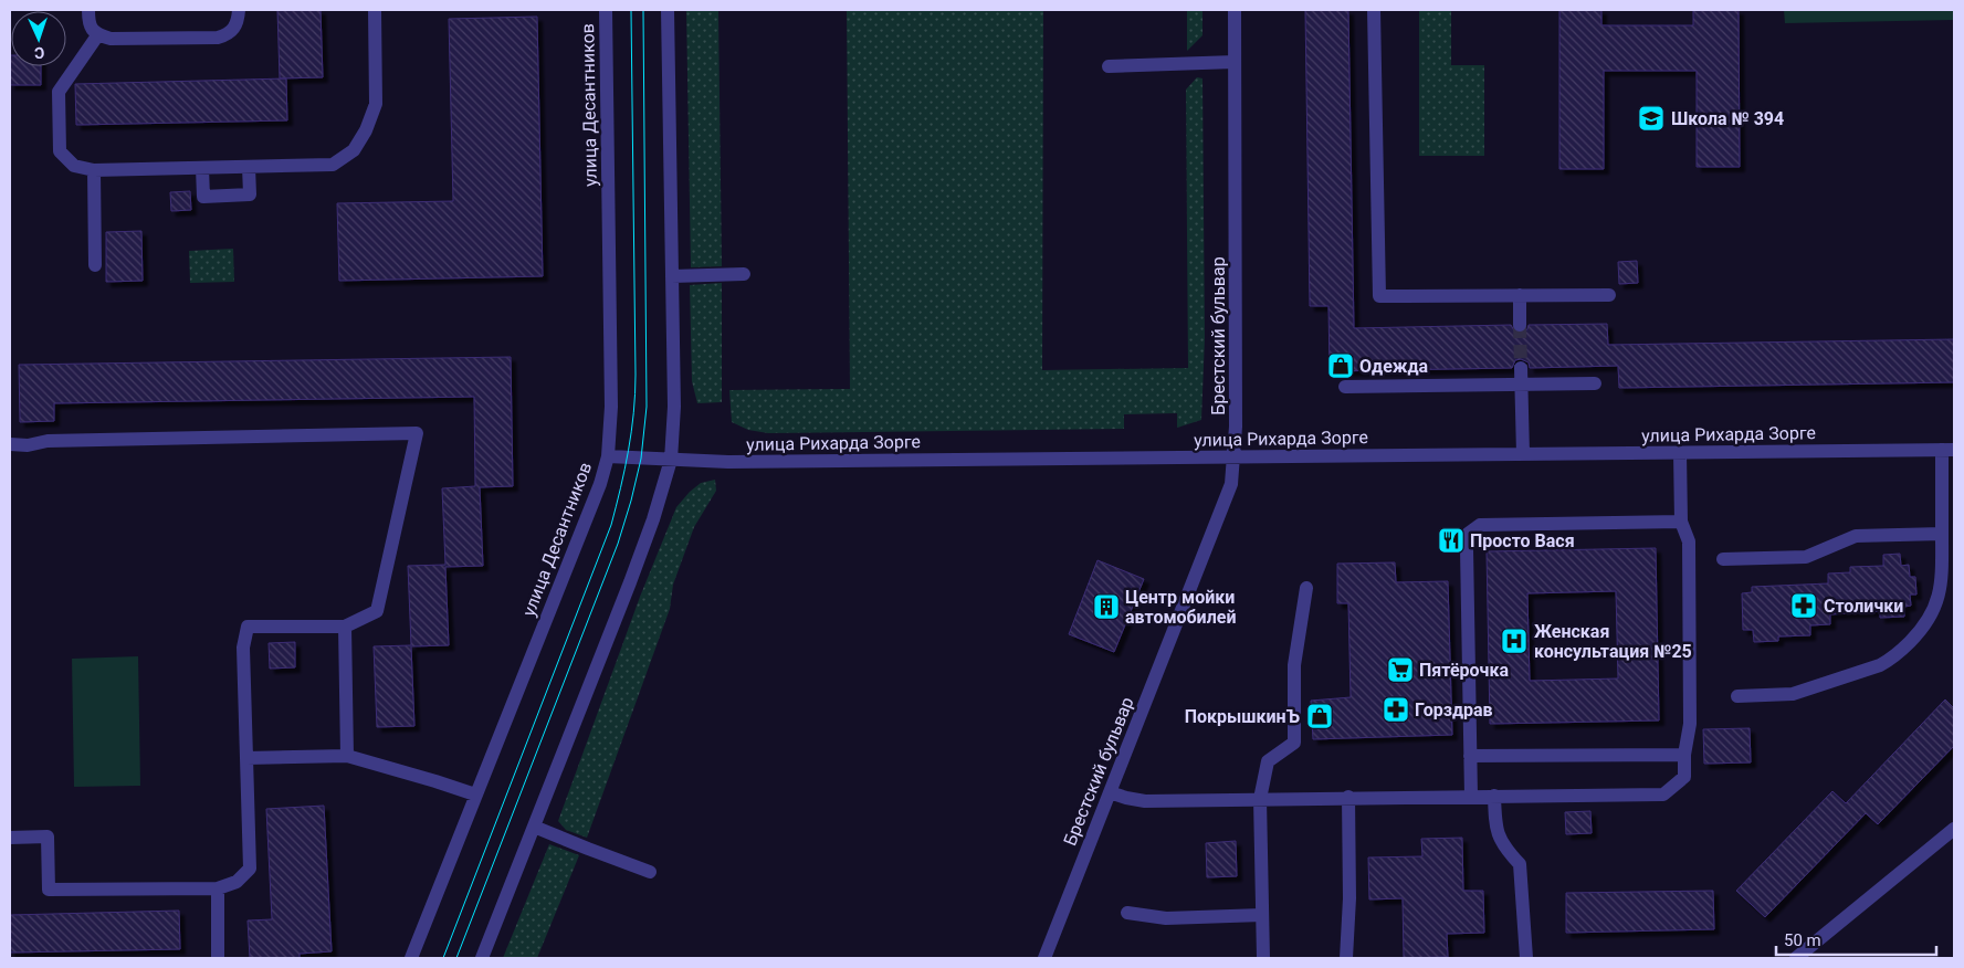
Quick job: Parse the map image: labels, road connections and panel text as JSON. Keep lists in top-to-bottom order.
{
  "streets": {
    "street": ["улица Десантников", "Брестский бульвар", "улица Рихарда Зорге"]
  },
  "crossings": [
    ["улица Десантников", "улица Рихарда Зорге"],
    ["Брестский бульвар", "улица Рихарда Зорге"]
  ],
  "places": {
    "school or university": ["Школа № 394"],
    "shop": ["Одежда", "ПокрышкинЪ"],
    "restaurant": ["Просто Вася"],
    "pharmacy": ["Столички", "Горздрав"],
    "building": ["Центр мойки автомобилей"],
    "hospital": ["Женская консультация №25"],
    "supermarket": ["Пятёрочка"]
  },
  "scale_bar": "50 m",
  "north": "bottom"
}
